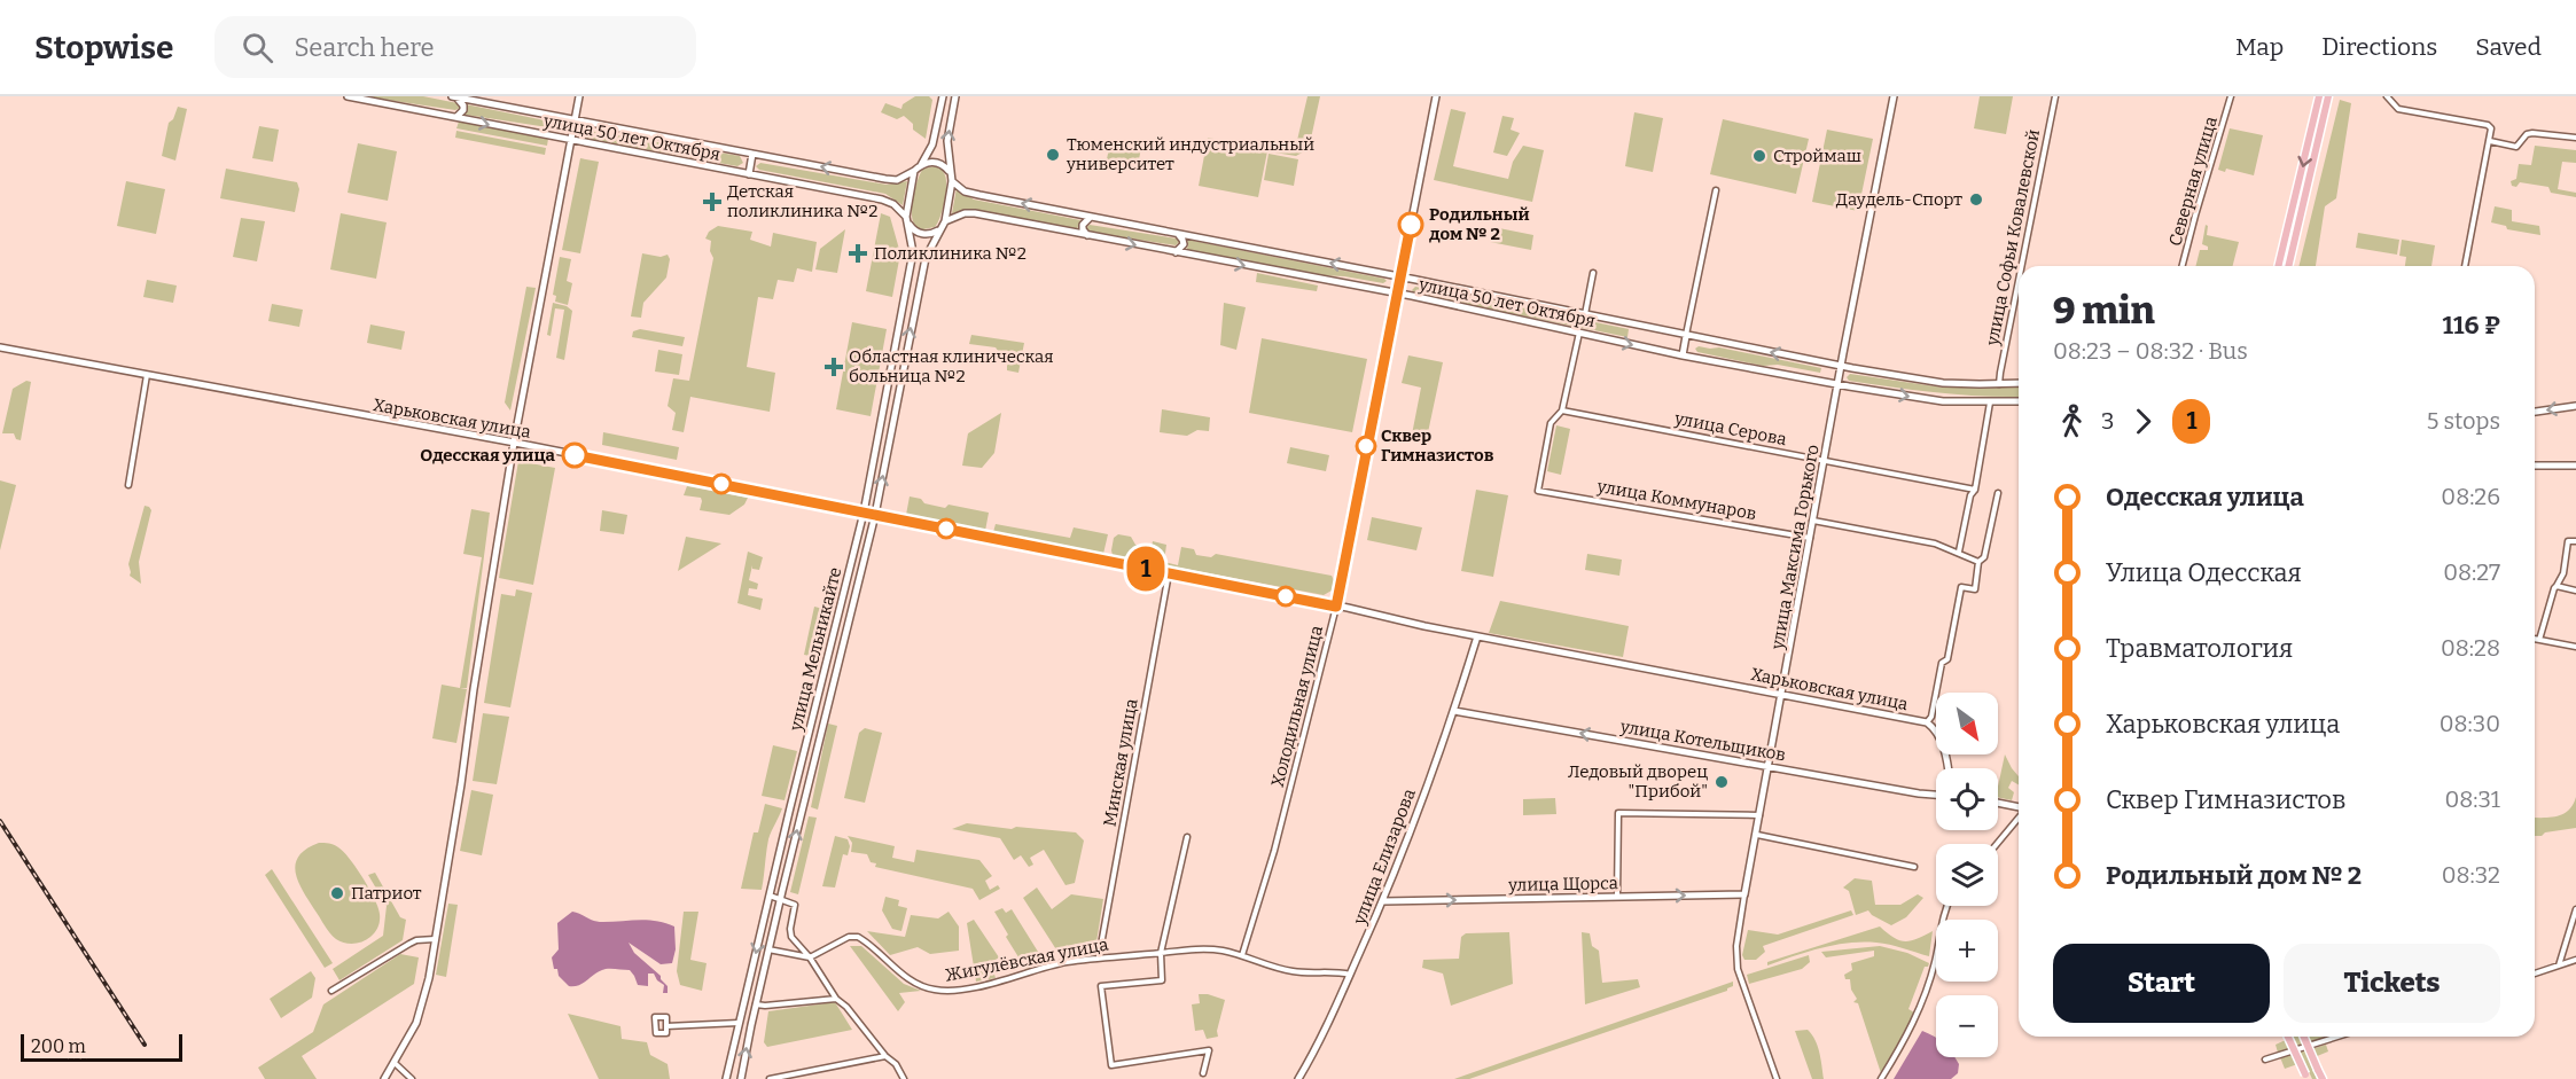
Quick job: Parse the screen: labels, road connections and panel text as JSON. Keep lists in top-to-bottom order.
{
  "streets": {
    "street": [
      "улица 50 лет Октября",
      "Северная улица",
      "улица Софьи Ковалевской",
      "Харьковская улица",
      "улица Серова",
      "улица Коммунаров",
      "улица Максима Горького",
      "улица Мельникайте",
      "Холодильная улица",
      "улица Котельщиков",
      "Минская улица",
      "улица Елизарова",
      "улица Щорса",
      "Жигулёвская улица"
    ]
  },
  "crossings": [
    ["улица 50 лет Октября", "улица Софьи Ковалевской"],
    ["улица 50 лет Октября", "улица Максима Горького"],
    ["улица 50 лет Октября", "улица Мельникайте"],
    ["улица 50 лет Октября", "Холодильная улица"],
    ["Харьковская улица", "улица Максима Горького"],
    ["Харьковская улица", "улица Мельникайте"],
    ["Харьковская улица", "Холодильная улица"],
    ["Харьковская улица", "Минская улица"],
    ["Харьковская улица", "улица Елизарова"],
    ["улица Серова", "улица Коммунаров"],
    ["улица Серова", "улица Максима Горького"],
    ["улица Коммунаров", "улица Максима Горького"],
    ["улица Максима Горького", "улица Котельщиков"],
    ["улица Максима Горького", "улица Щорса"],
    ["Холодильная улица", "Жигулёвская улица"],
    ["улица Котельщиков", "улица Елизарова"],
    ["Минская улица", "Жигулёвская улица"],
    ["улица Елизарова", "улица Щорса"],
    ["улица Елизарова", "Жигулёвская улица"]
  ],
  "one_way": ["улица Котельщиков", "улица Щорса"],
  "places": {
    "other": [
      "Тюменский индустриальный университет",
      "Строймаш",
      "Даудель-Спорт",
      "Родильный дом № 2",
      "Сквер Гимназистов",
      "Одесская улица",
      "Ледовый дворец \"Прибой\"",
      "Патриот"
    ],
    "health": ["Детская поликлиника №2", "Поликлиника №2", "Областная клиническая больница №2"]
  },
  "lines": ["bus line 1"],
  "scale_bar": "200 m",
  "north": "bottom right",
  "page": {
    "header": "Stopwise",
    "search": "Search here",
    "nav": ["Map", "Directions", "Saved"],
    "on_map": "1",
    "heading": ["9 min", "08:23 – 08:32 · Bus", "116 ₽"],
    "legs": ["3", "1", "5 stops"],
    "list": [
      {
        "name": "Одесская улица",
        "value": "08:26"
      },
      {
        "name": "Улица Одесская",
        "value": "08:27"
      },
      {
        "name": "Травматология",
        "value": "08:28"
      },
      {
        "name": "Харьковская улица",
        "value": "08:30"
      },
      {
        "name": "Сквер Гимназистов",
        "value": "08:31"
      },
      {
        "name": "Родильный дом № 2",
        "value": "08:32"
      }
    ],
    "map_buttons": ["+", "−"],
    "buttons": ["Start", "Tickets"],
    "scale": "200 m"
  }
}
